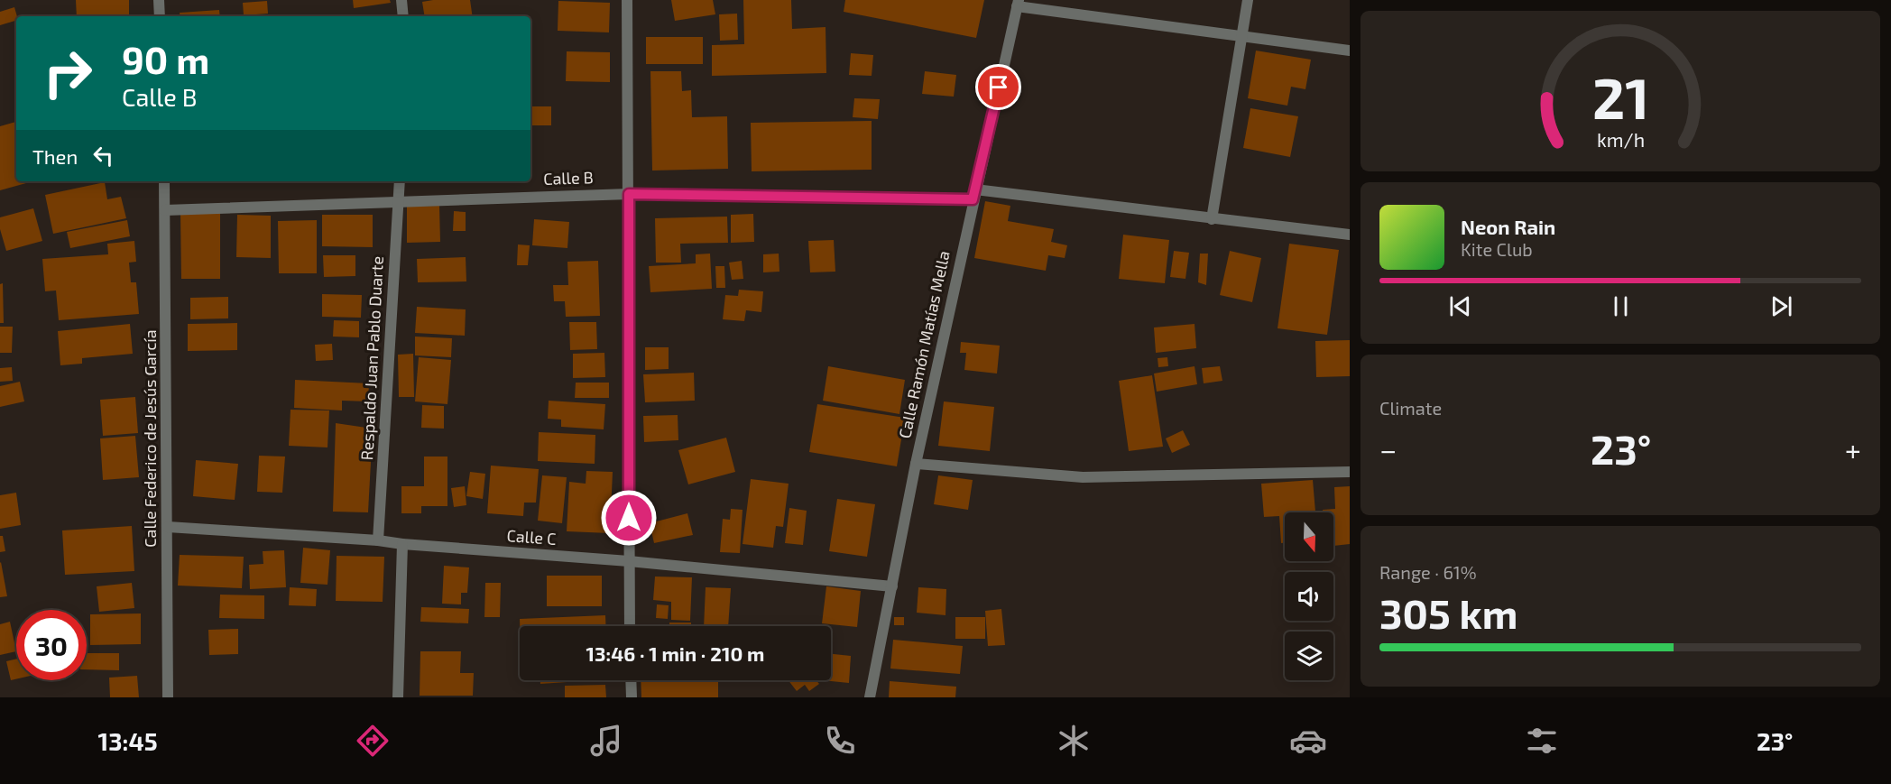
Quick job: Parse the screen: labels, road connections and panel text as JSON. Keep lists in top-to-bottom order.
{
  "streets": {
    "street": [
      "Calle B",
      "Calle Ramón Matías Mella",
      "Respaldo Juan Pablo Duarte",
      "Calle Federico de Jesús García",
      "Calle C"
    ]
  },
  "crossings": [
    ["Calle B", "Calle Ramón Matías Mella"],
    ["Calle B", "Respaldo Juan Pablo Duarte"],
    ["Calle B", "Calle Federico de Jesús García"],
    ["Calle Ramón Matías Mella", "Calle C"],
    ["Respaldo Juan Pablo Duarte", "Calle C"],
    ["Calle Federico de Jesús García", "Calle C"]
  ],
  "north": "bottom",
  "page": {
    "turn": ["90 m", "Calle B"],
    "then": "Then",
    "song": ["Neon Rain", "Kite Club"],
    "tile": [
      "Climate",
      ["Range · 61%", "305 km"]
    ],
    "heat": ["−", "23°", "+"],
    "limit": "30",
    "trip": "13:46 · 1 min · 210 m",
    "tabs": ["13:45", "23°"],
    "gauge": ["21", "km/h"]
  }
}
